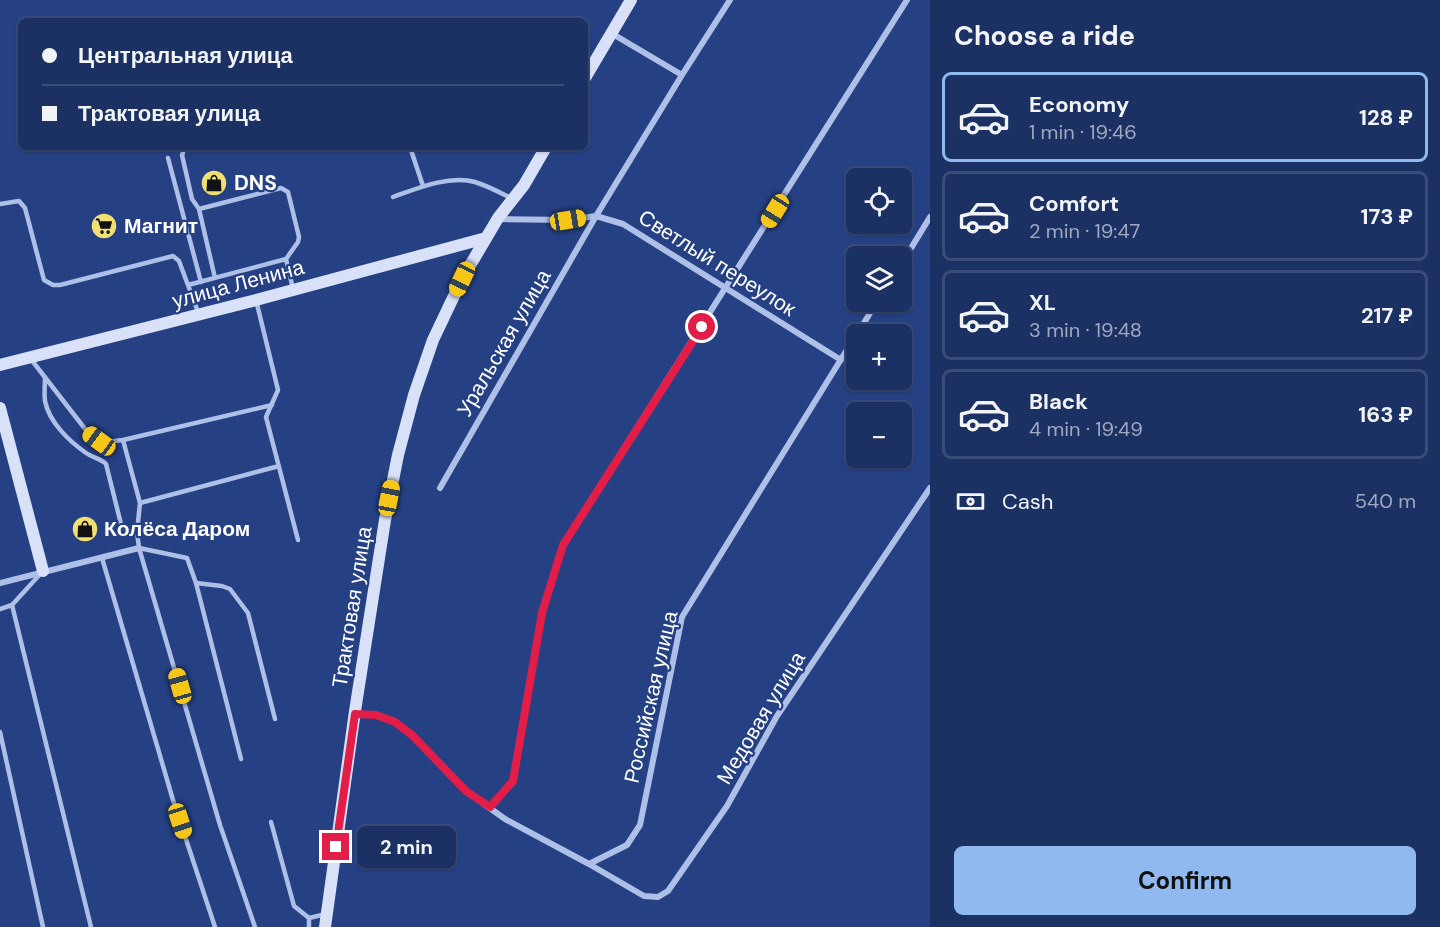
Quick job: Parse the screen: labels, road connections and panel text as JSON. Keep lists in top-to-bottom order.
{
  "streets": {
    "street": [
      "Светлый переулок",
      "улица Ленина",
      "Уральская улица",
      "Трактовая улица",
      "Российская улица",
      "Медовая улица"
    ]
  },
  "crossings": [
    ["Светлый переулок", "Уральская улица"],
    ["Светлый переулок", "Трактовая улица"],
    ["Светлый переулок", "Российская улица"],
    ["улица Ленина", "Трактовая улица"],
    ["Российская улица", "Медовая улица"]
  ],
  "places": {
    "shop": ["DNS", "Колёса Даром"],
    "supermarket": ["Магнит"]
  },
  "page": {
    "heading": "Choose a ride",
    "banner": ["Центральная улица", "Трактовая улица"],
    "list": [
      {
        "name": "Economy",
        "note": "1 min · 19:46",
        "value": "128 ₽"
      },
      {
        "name": "Comfort",
        "note": "2 min · 19:47",
        "value": "173 ₽"
      },
      {
        "name": "XL",
        "note": "3 min · 19:48",
        "value": "217 ₽"
      },
      {
        "name": "Black",
        "note": "4 min · 19:49",
        "value": "163 ₽"
      }
    ],
    "map_buttons": ["+", "−"],
    "pay": ["Cash", "540 m"],
    "bubble": "2 min",
    "buttons": "Confirm"
  }
}
